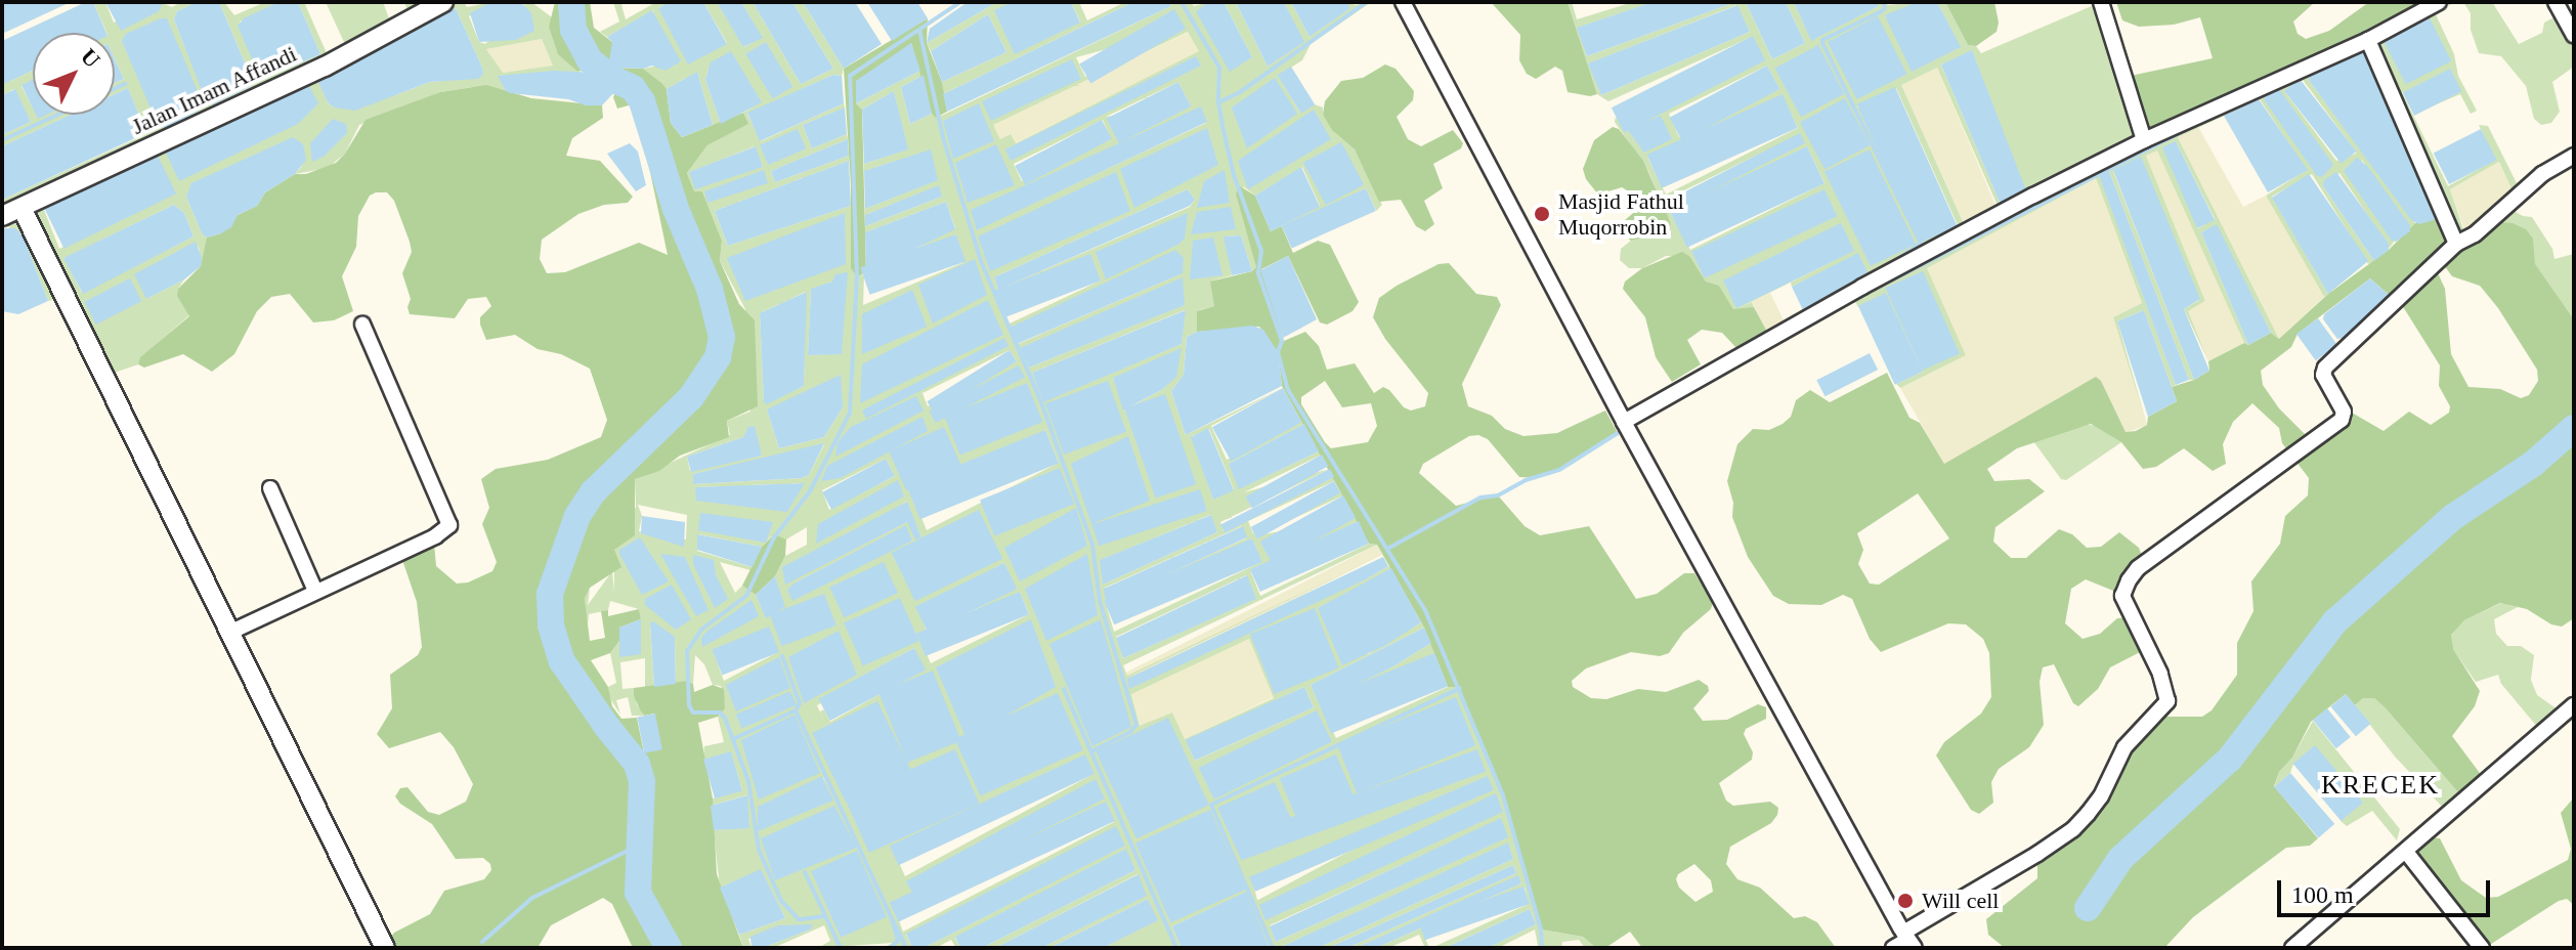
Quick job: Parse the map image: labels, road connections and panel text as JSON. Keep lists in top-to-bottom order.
{
  "streets": {
    "street": ["Jalan Imam Affandi"]
  },
  "districts": ["KRECEK"],
  "places": ["Masjid Fathul Muqorrobin", "Will cell"],
  "scale_bar": "100 m",
  "north": "top right"
}
